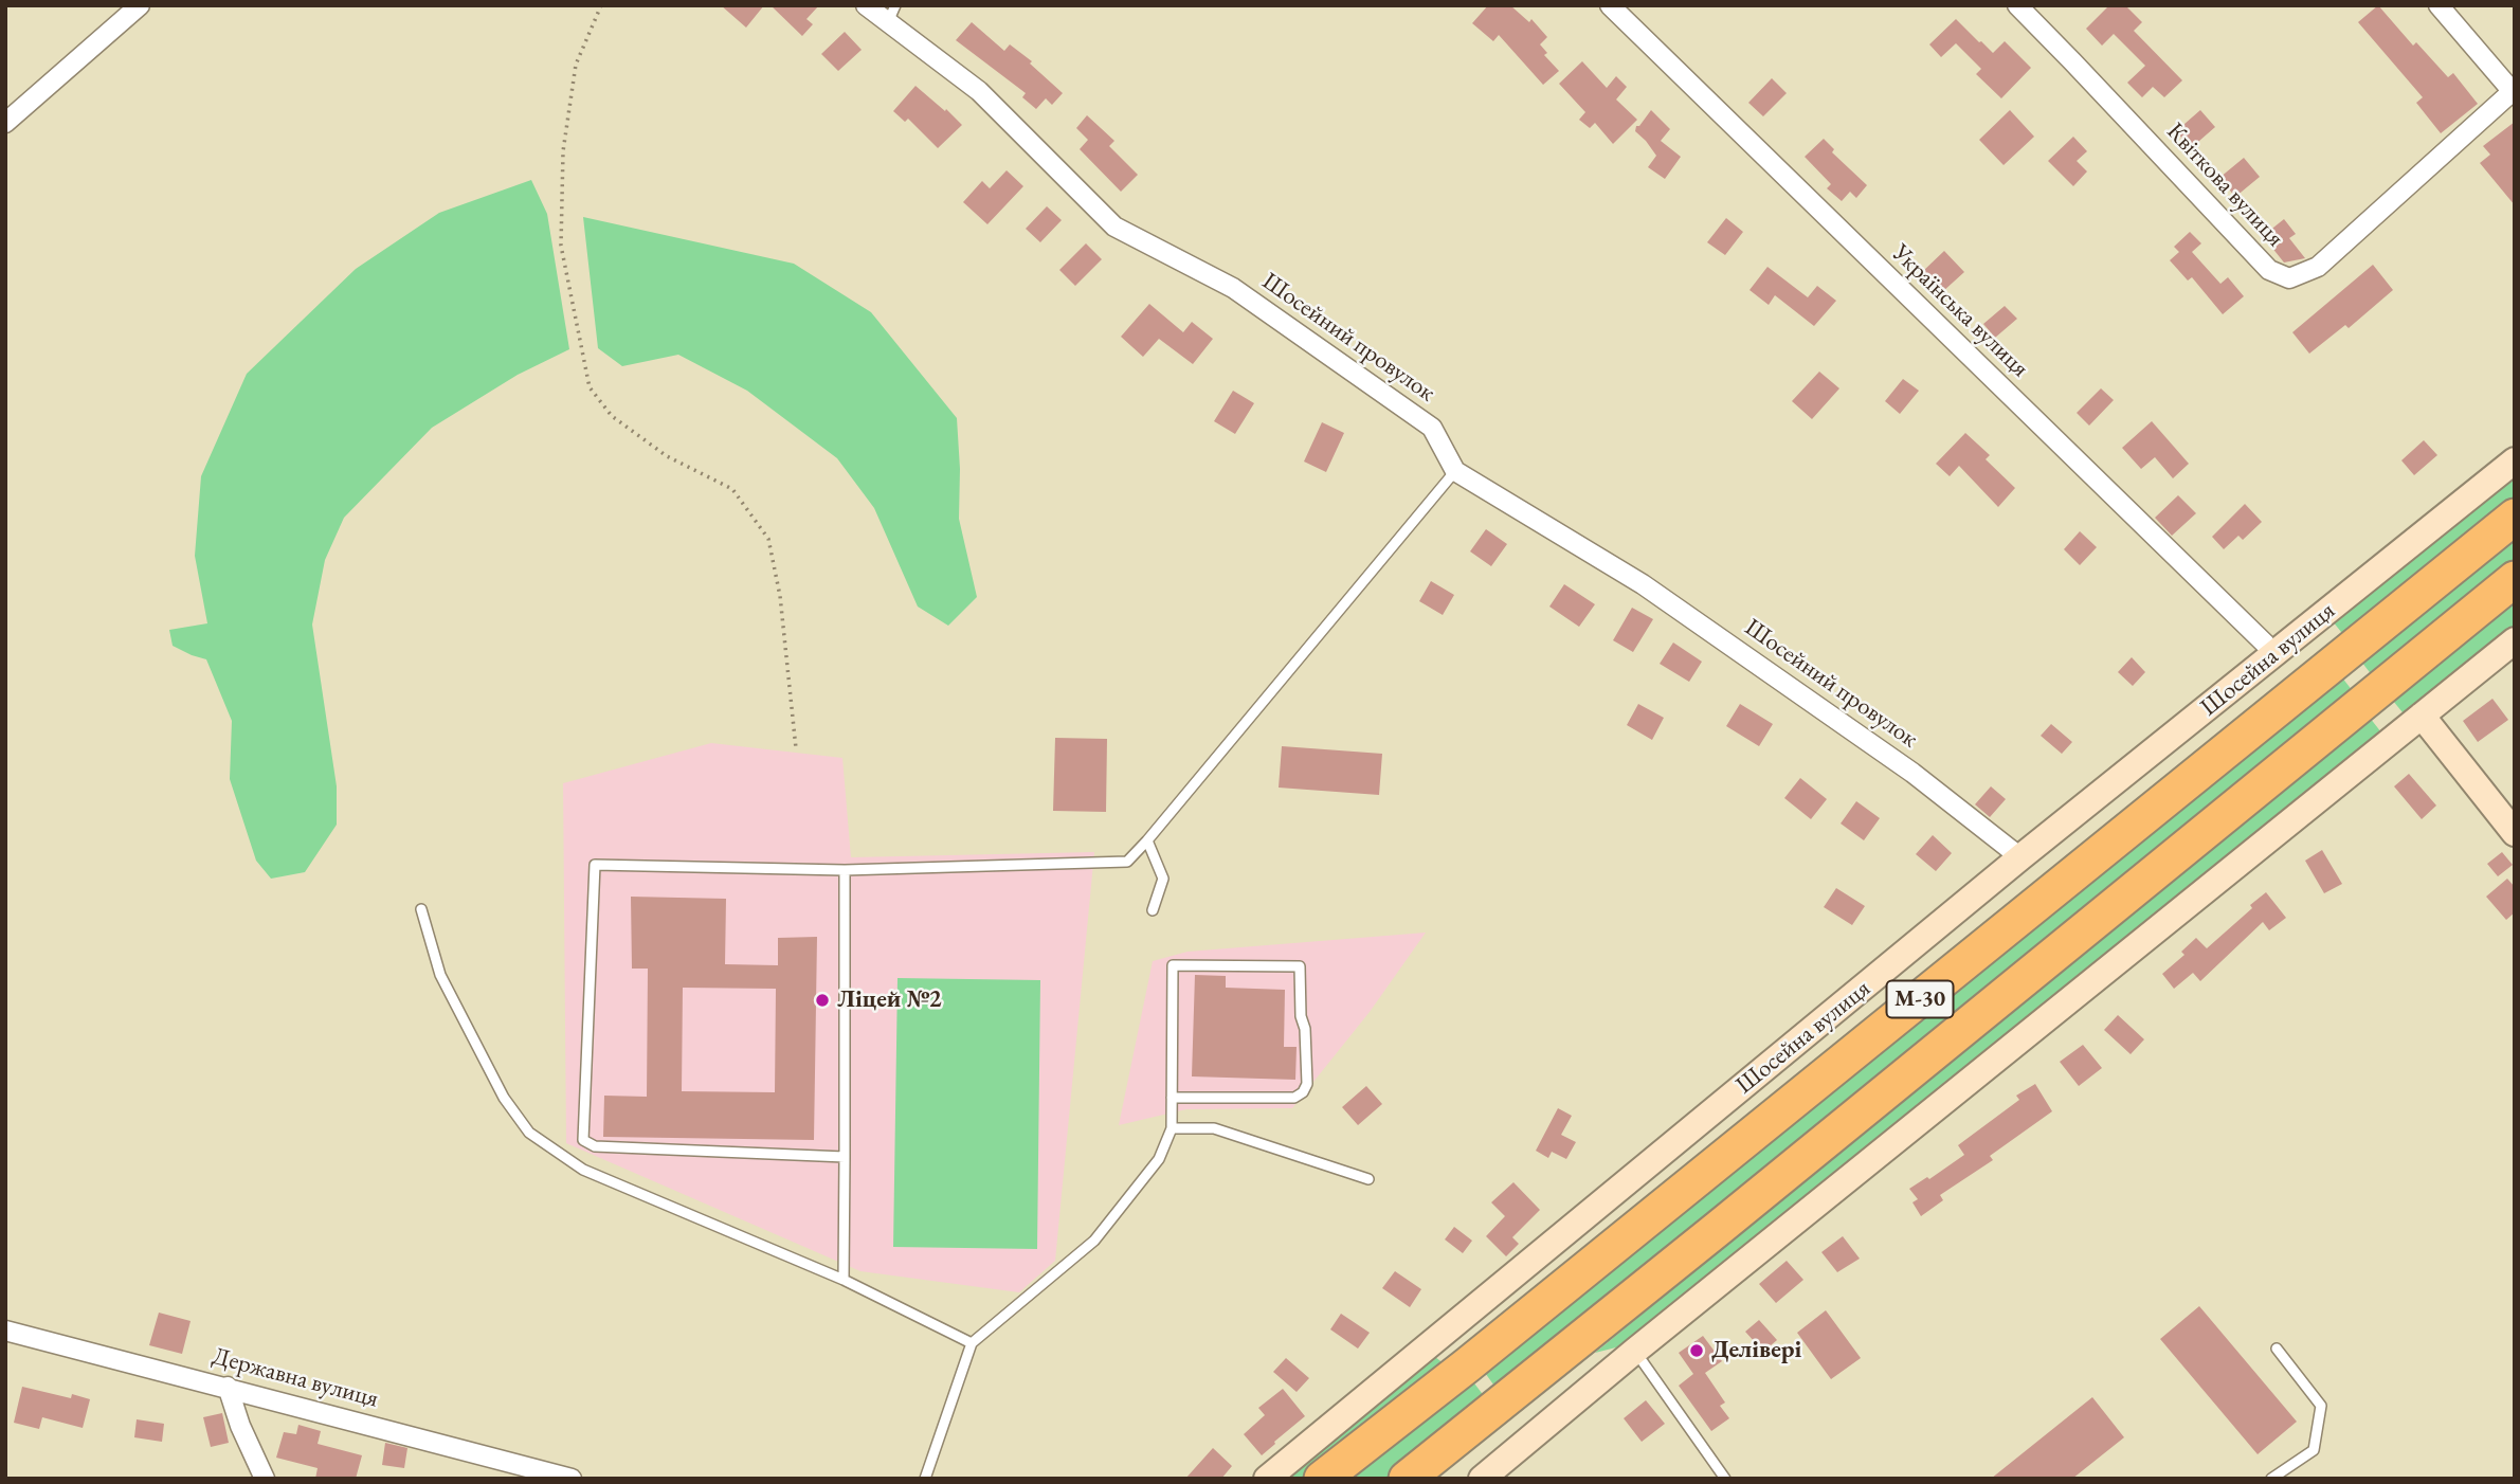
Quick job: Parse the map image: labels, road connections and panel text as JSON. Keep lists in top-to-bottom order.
{
  "streets": {
    "highway": ["М-30"],
    "street": [
      "Квіткова вулиця",
      "Українська вулиця",
      "Шосейний провулок",
      "Шосейна вулиця",
      "Державна вулиця"
    ]
  },
  "crossings": [
    ["Українська вулиця", "Шосейна вулиця"],
    ["Шосейний провулок", "Шосейна вулиця"]
  ],
  "places": ["Ліцей №2", "Делівері"]
}
